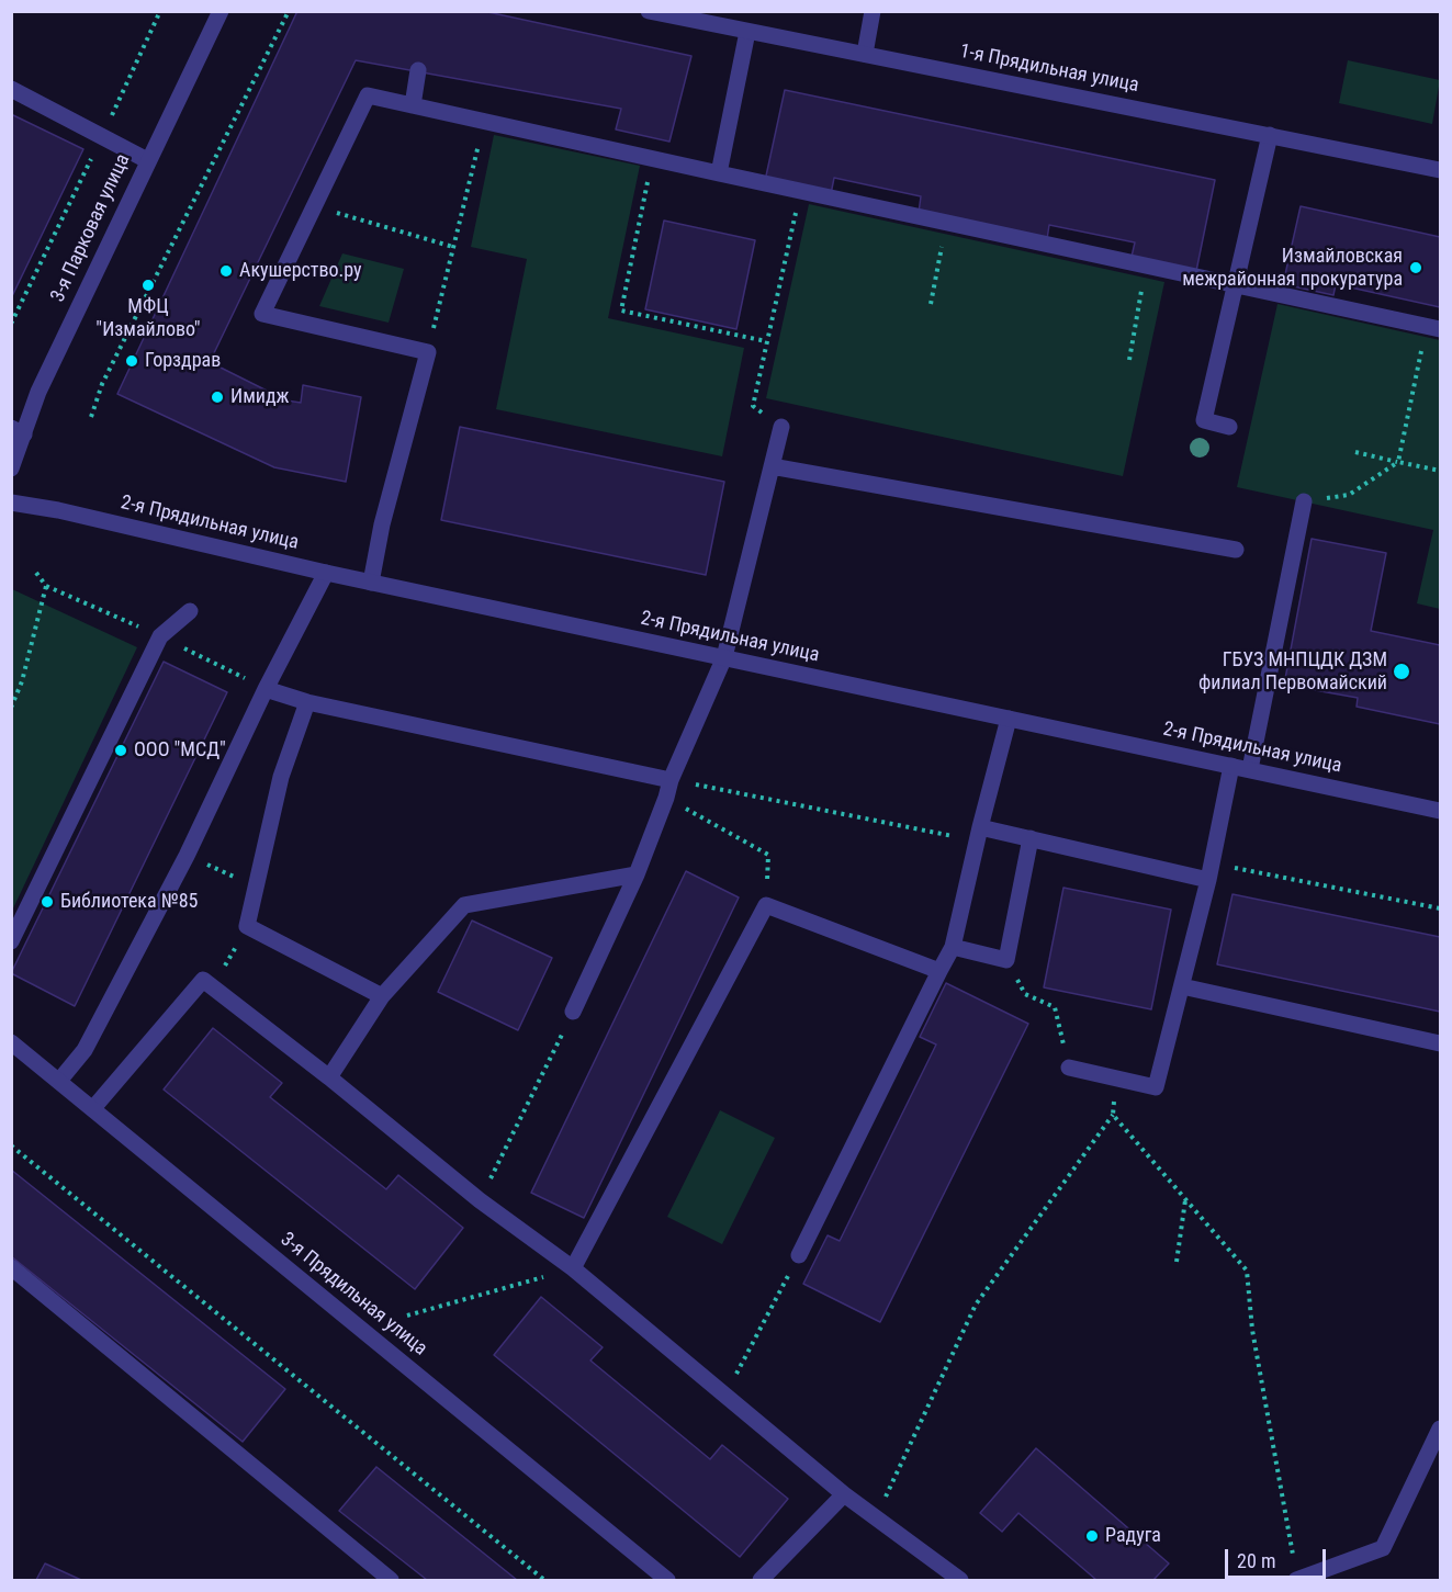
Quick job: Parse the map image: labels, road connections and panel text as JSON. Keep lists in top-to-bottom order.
{
  "streets": {
    "street": [
      "1-я Прядильная улица",
      "3-я Парковая улица",
      "2-я Прядильная улица",
      "3-я Прядильная улица"
    ]
  },
  "places": [
    "Измайловская межрайонная прокуратура",
    "Акушерство.ру",
    "МФЦ \"Измайлово\"",
    "Горздрав",
    "Имидж",
    "ГБУЗ МНПЦДК ДЗМ филиал Первомайский",
    "ООО \"МСД\"",
    "Библиотека №85",
    "Радуга"
  ],
  "scale_bar": "20 m"
}
